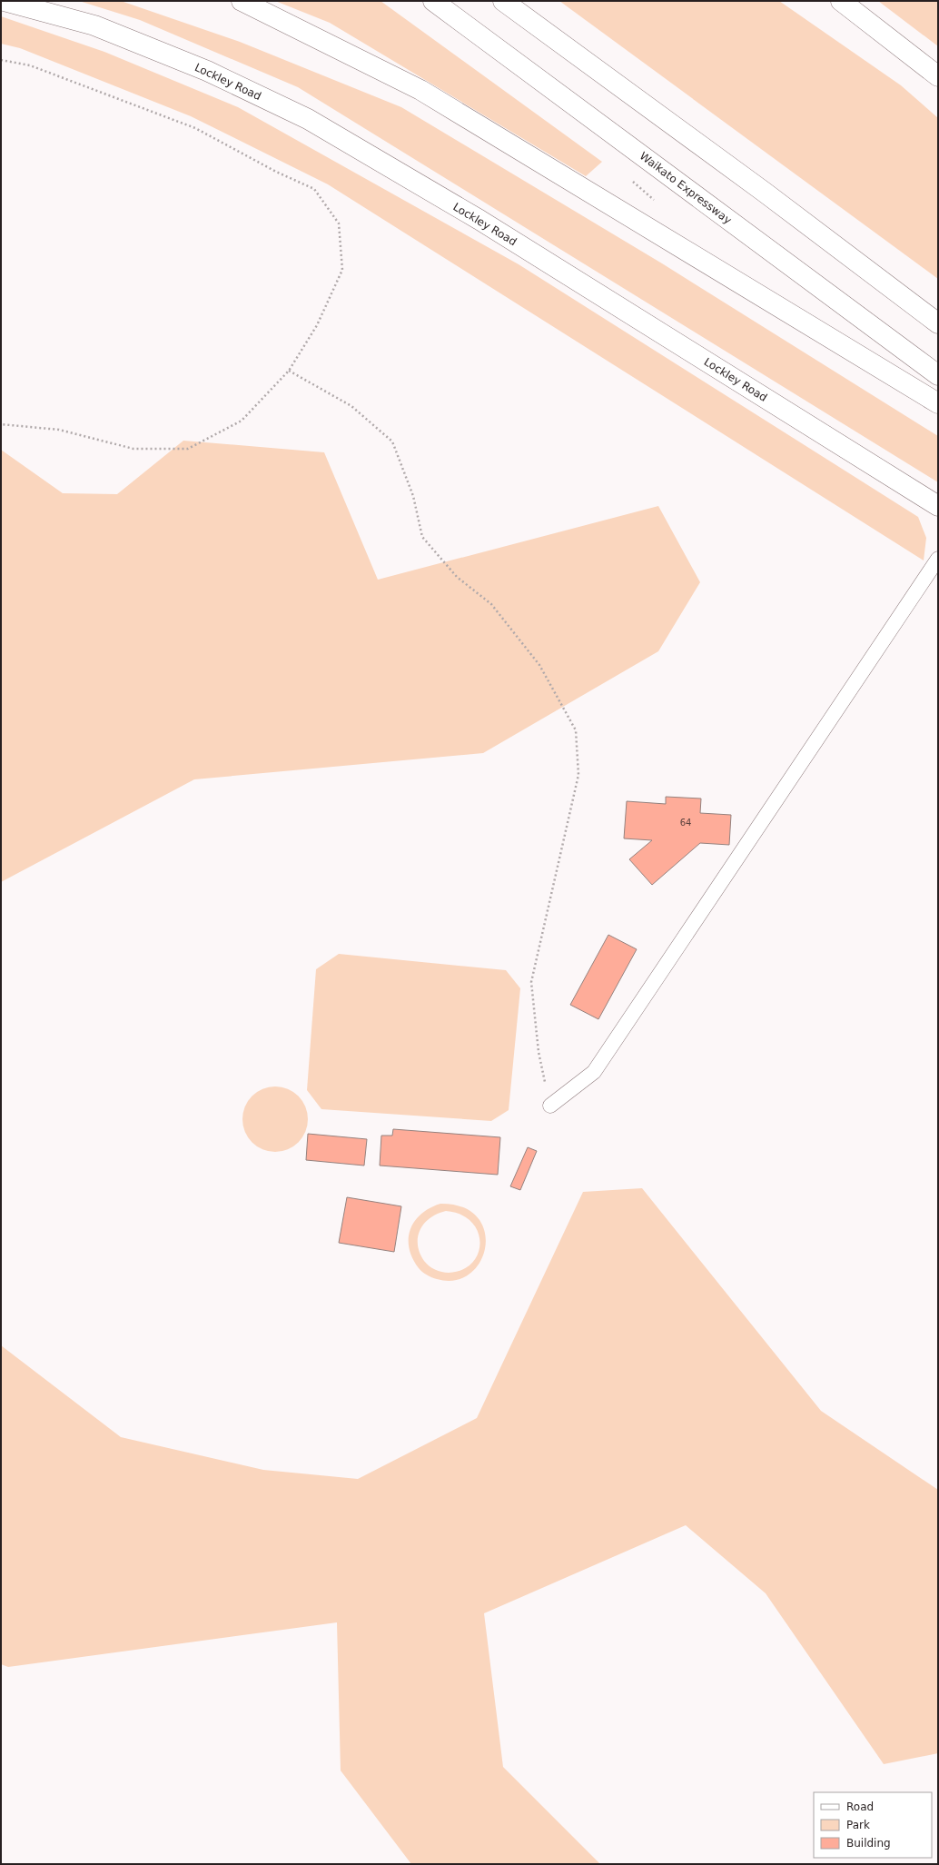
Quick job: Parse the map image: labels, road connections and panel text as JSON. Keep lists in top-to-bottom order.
{
  "streets": {
    "main road": ["Lockley Road", "Waikato Expressway"]
  },
  "house_numbers": ["64"],
  "legend": ["Road", "Park", "Building"]
}
